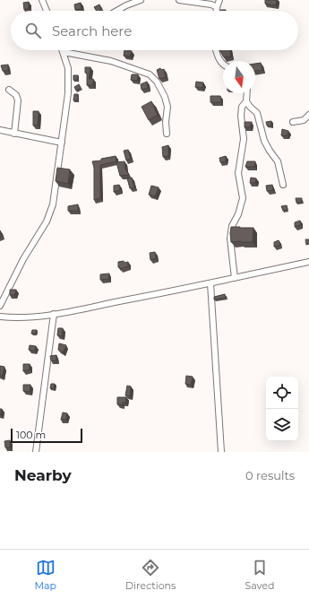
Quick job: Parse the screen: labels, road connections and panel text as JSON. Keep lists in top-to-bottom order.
{
  "scale_bar": "100 m",
  "north": "bottom",
  "page": {
    "search": "Search here",
    "scale": "100 m",
    "heading": ["Nearby", "0 results"],
    "nav": ["Map", "Directions", "Saved"]
  }
}
